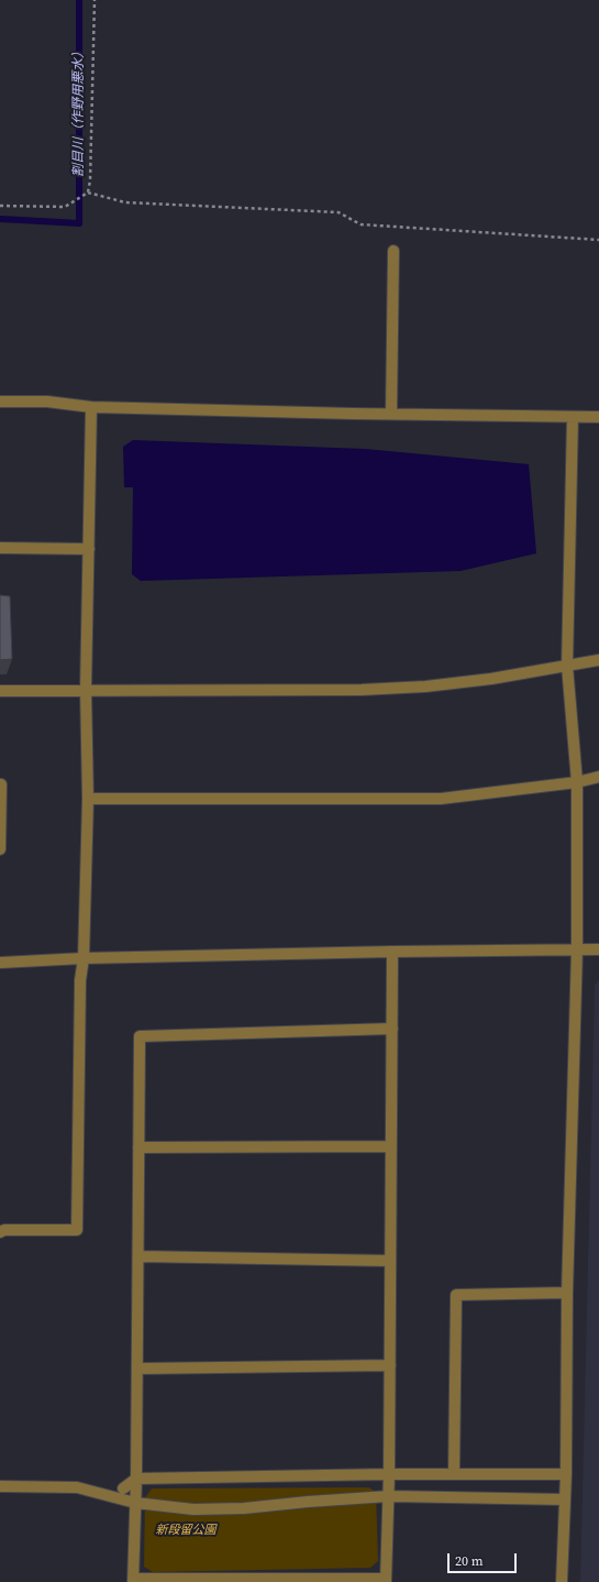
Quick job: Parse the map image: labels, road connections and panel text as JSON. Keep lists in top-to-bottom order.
{
  "water": ["割目川（作野用悪水）"],
  "parks": ["新段留公園"],
  "scale_bar": "20 m"
}
